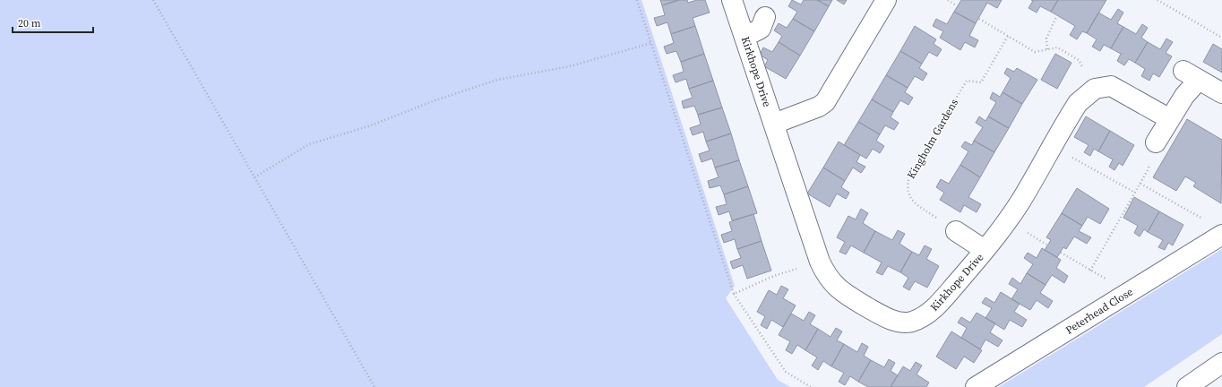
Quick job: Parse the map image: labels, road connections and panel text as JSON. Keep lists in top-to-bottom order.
{
  "streets": {
    "street": ["Kirkhope Drive", "Peterhead Close"],
    "path": ["Kingholm Gardens"]
  },
  "scale_bar": "20 m"
}
